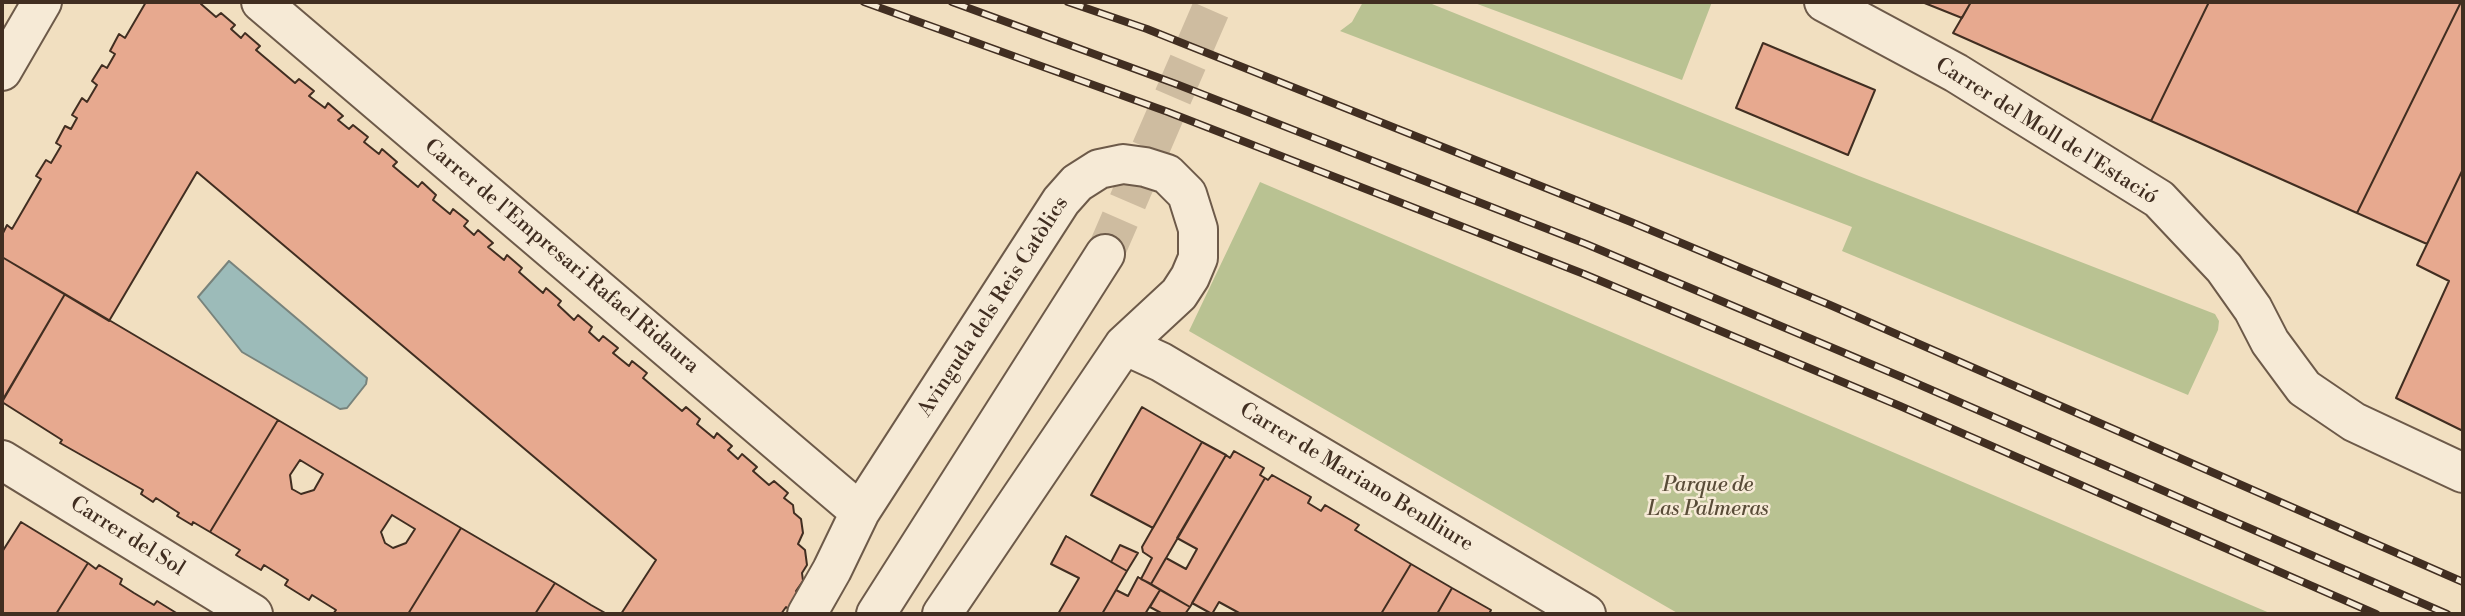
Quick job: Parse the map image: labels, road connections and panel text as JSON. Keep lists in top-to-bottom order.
{
  "streets": {
    "street": [
      "Carrer del Moll de l'Estació",
      "Carrer de l'Empresari Rafael Ridaura",
      "Avinguda dels Reis Catòlics",
      "Carrer de Mariano Benlliure",
      "Carrer del Sol"
    ]
  },
  "crossings": [
    ["Carrer de l'Empresari Rafael Ridaura", "Avinguda dels Reis Catòlics"],
    ["Avinguda dels Reis Catòlics", "Carrer de Mariano Benlliure"]
  ],
  "parks": ["Parque de Las Palmeras"]
}
